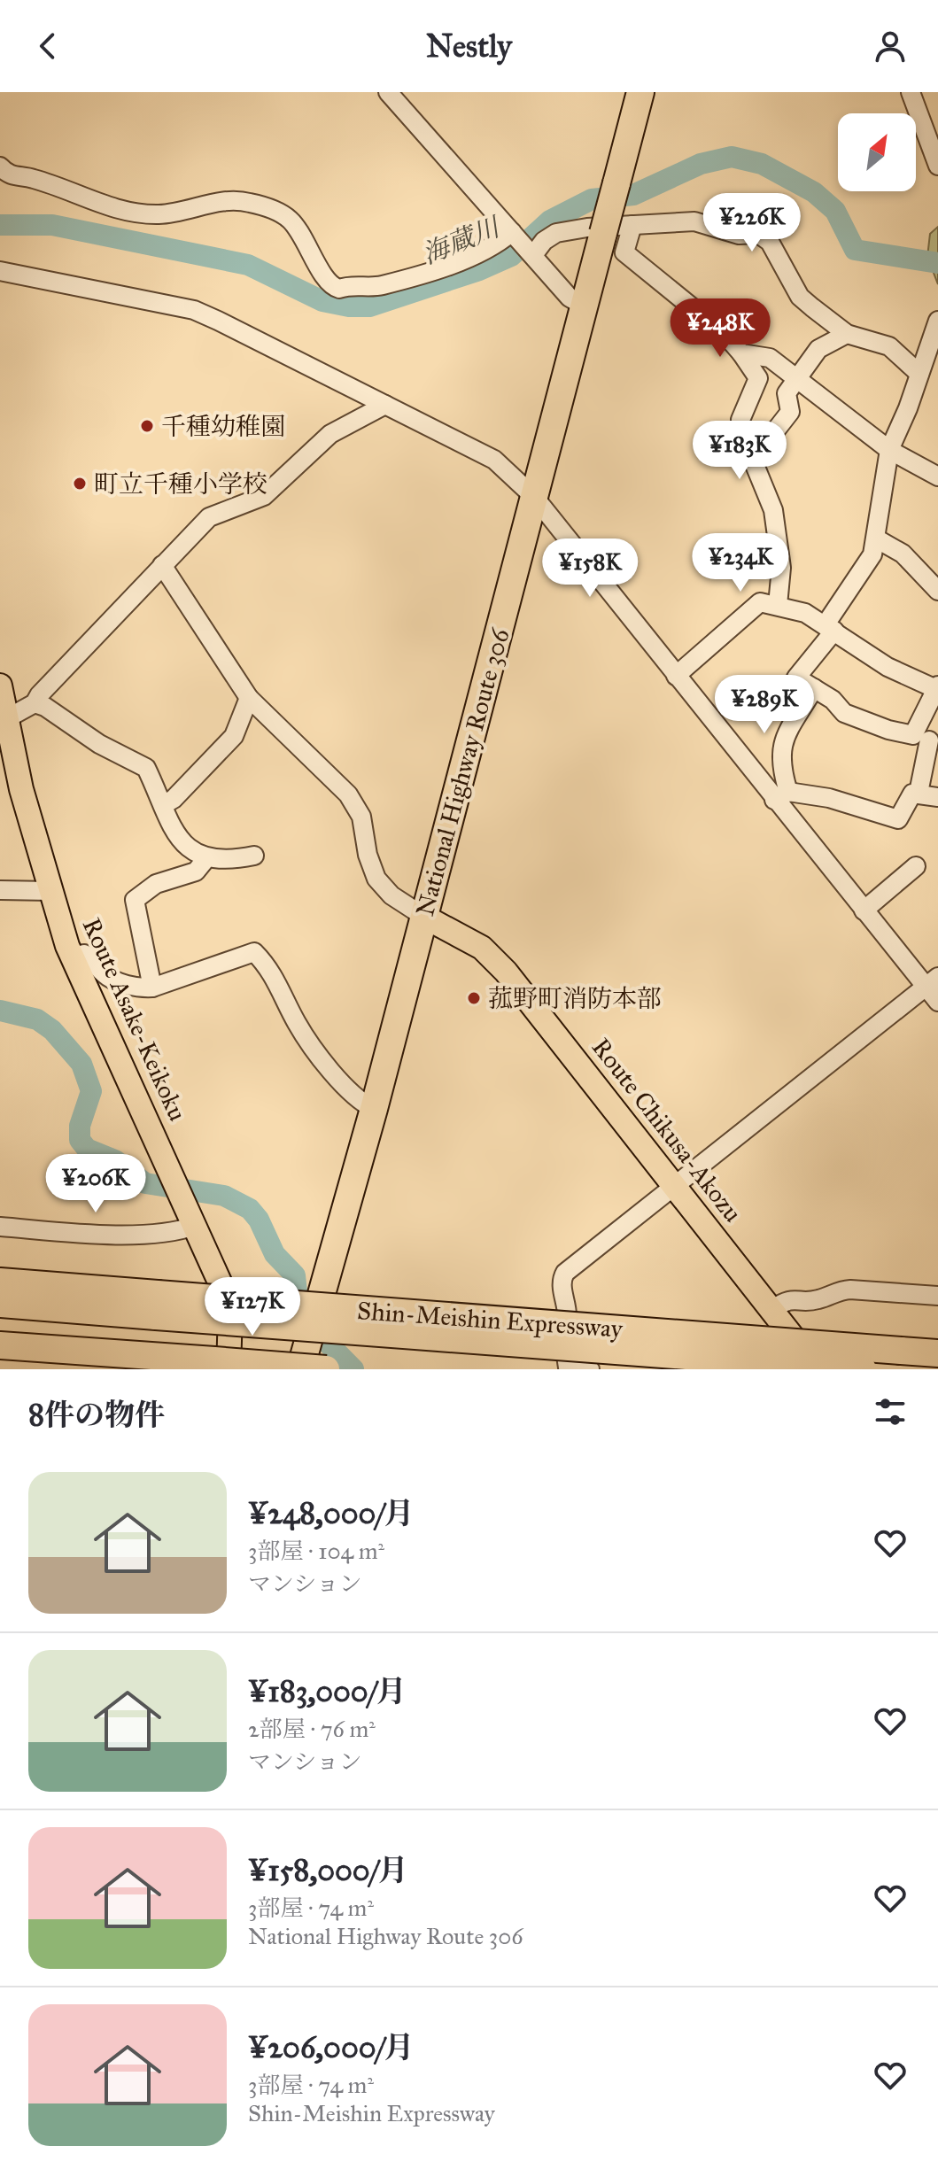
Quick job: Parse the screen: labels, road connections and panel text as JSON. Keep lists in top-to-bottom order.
{
  "streets": {
    "highway": ["National Highway Route 306", "Shin-Meishin Expressway"],
    "main road": ["Route Asake-Keikoku", "Route Chikusa-Akozu"]
  },
  "crossings": [
    ["National Highway Route 306", "Route Chikusa-Akozu"]
  ],
  "water": ["海蔵川"],
  "places": ["千種幼稚園", "町立千種小学校", "菰野町消防本部"],
  "north": "top right",
  "page": {
    "header": "Nestly",
    "price": [
      "¥226K",
      "¥248K",
      "¥183K",
      "¥234K",
      "¥158K",
      "¥289K",
      "¥206K",
      "¥127K"
    ],
    "heading": "8件の物件",
    "list": [
      {
        "name": "¥248,000/月",
        "note": "3部屋 · 104 m² · マンション"
      },
      {
        "name": "¥183,000/月",
        "note": "2部屋 · 76 m² · マンション"
      },
      {
        "name": "¥158,000/月",
        "note": "3部屋 · 74 m² · National Highway Route 306"
      },
      {
        "name": "¥206,000/月",
        "note": "3部屋 · 74 m² · Shin-Meishin Expressway"
      }
    ]
  }
}
